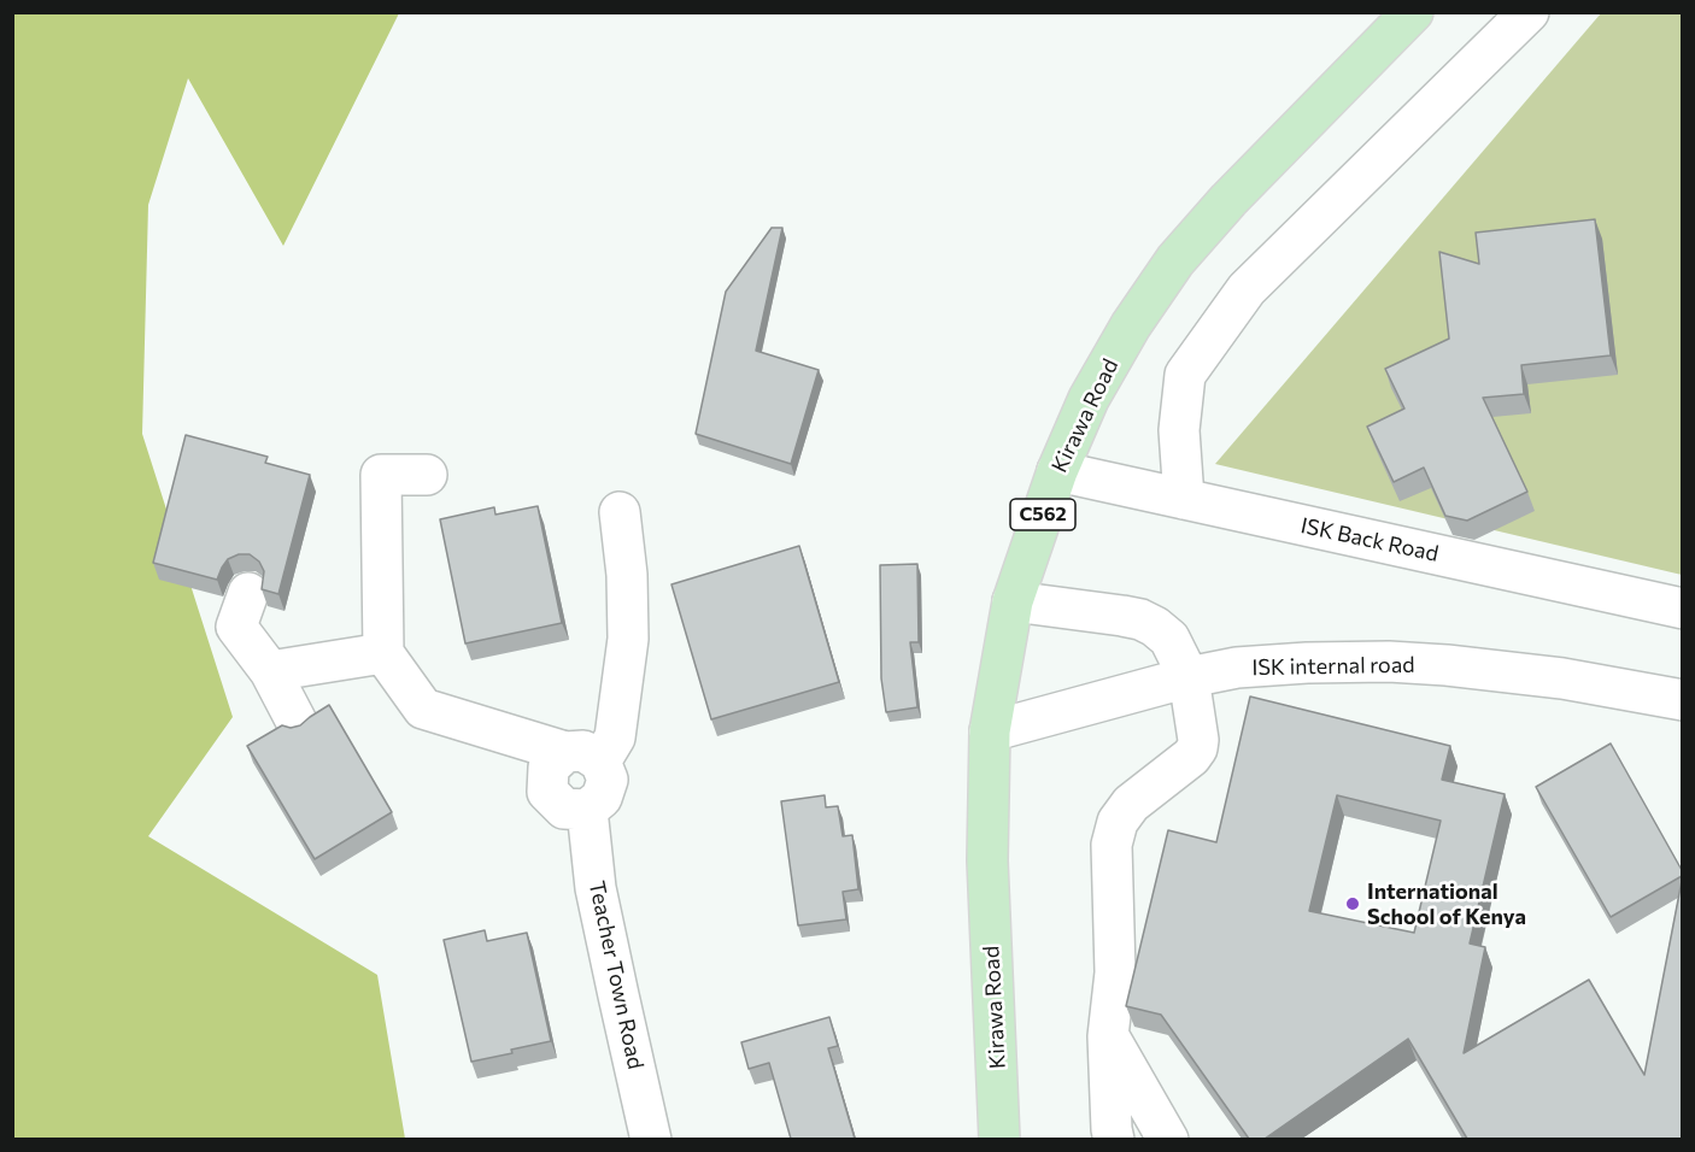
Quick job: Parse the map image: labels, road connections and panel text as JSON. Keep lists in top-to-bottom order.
{
  "streets": {
    "main road": ["Kirawa Road", "C562"],
    "street": ["ISK Back Road", "ISK internal road", "Teacher Town Road"]
  },
  "crossings": [
    ["Kirawa Road", "ISK Back Road"],
    ["Kirawa Road", "ISK internal road"]
  ],
  "places": ["International School of Kenya"]
}
